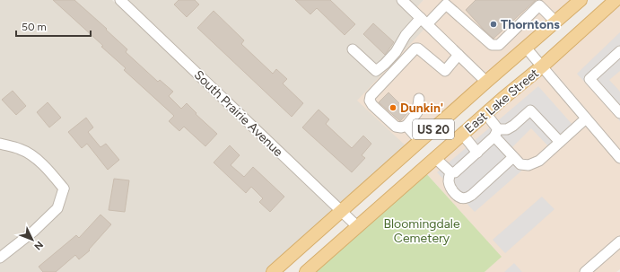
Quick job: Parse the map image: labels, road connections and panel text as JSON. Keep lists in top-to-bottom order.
{
  "streets": {
    "main road": ["East Lake Street", "US 20"],
    "street": ["South Prairie Avenue"]
  },
  "crossings": [
    ["East Lake Street", "South Prairie Avenue"]
  ],
  "parks": ["Bloomingdale Cemetery"],
  "places": ["Thorntons", "Dunkin'"],
  "scale_bar": "50 m",
  "north": "bottom right"
}
